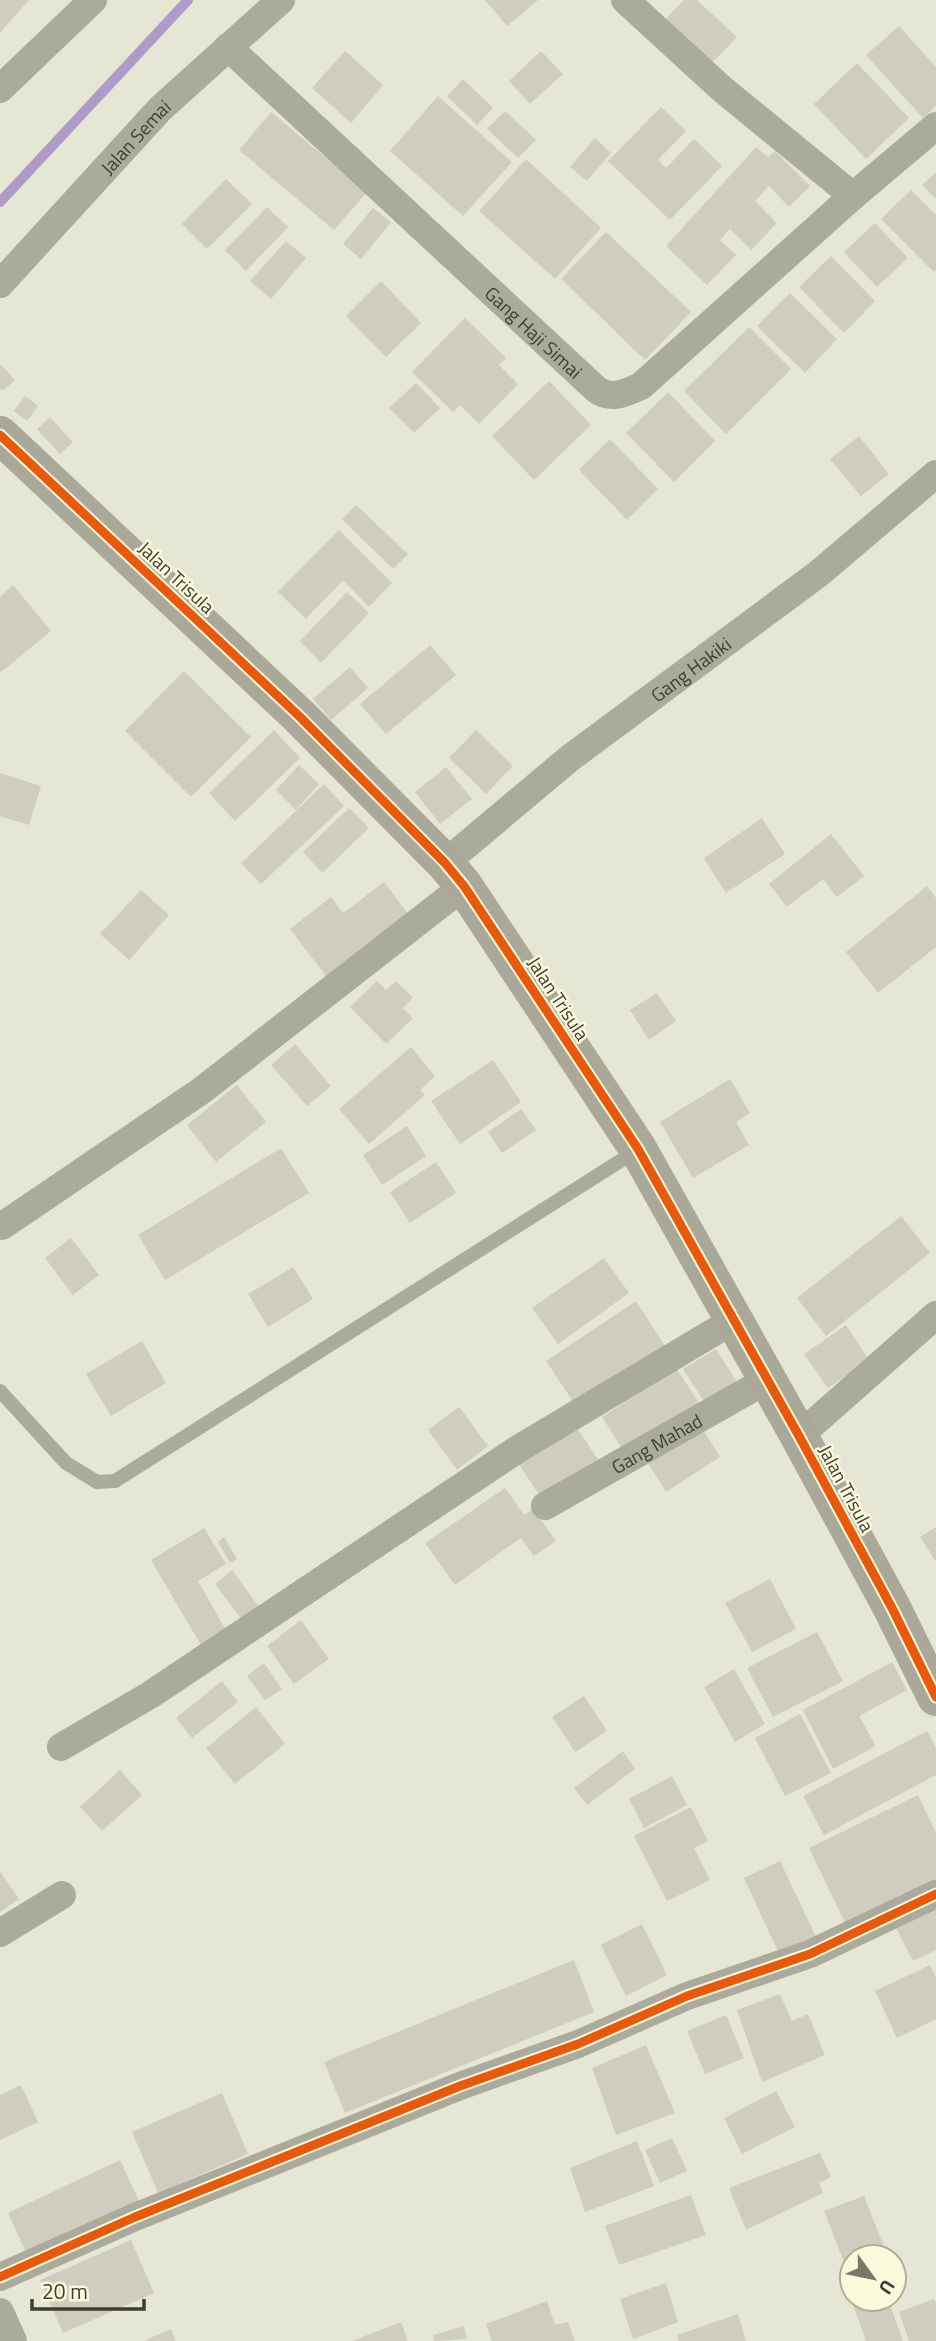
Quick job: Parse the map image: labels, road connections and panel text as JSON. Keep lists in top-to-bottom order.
{
  "streets": {
    "street": [
      "Jalan Semai",
      "Gang Haji Simai",
      "Jalan Trisula",
      "Gang Hakiki",
      "Gang Mahad"
    ]
  },
  "crossings": [
    ["Jalan Semai", "Gang Haji Simai"],
    ["Jalan Trisula", "Gang Hakiki"],
    ["Jalan Trisula", "Gang Mahad"]
  ],
  "scale_bar": "20 m",
  "north": "bottom right"
}
